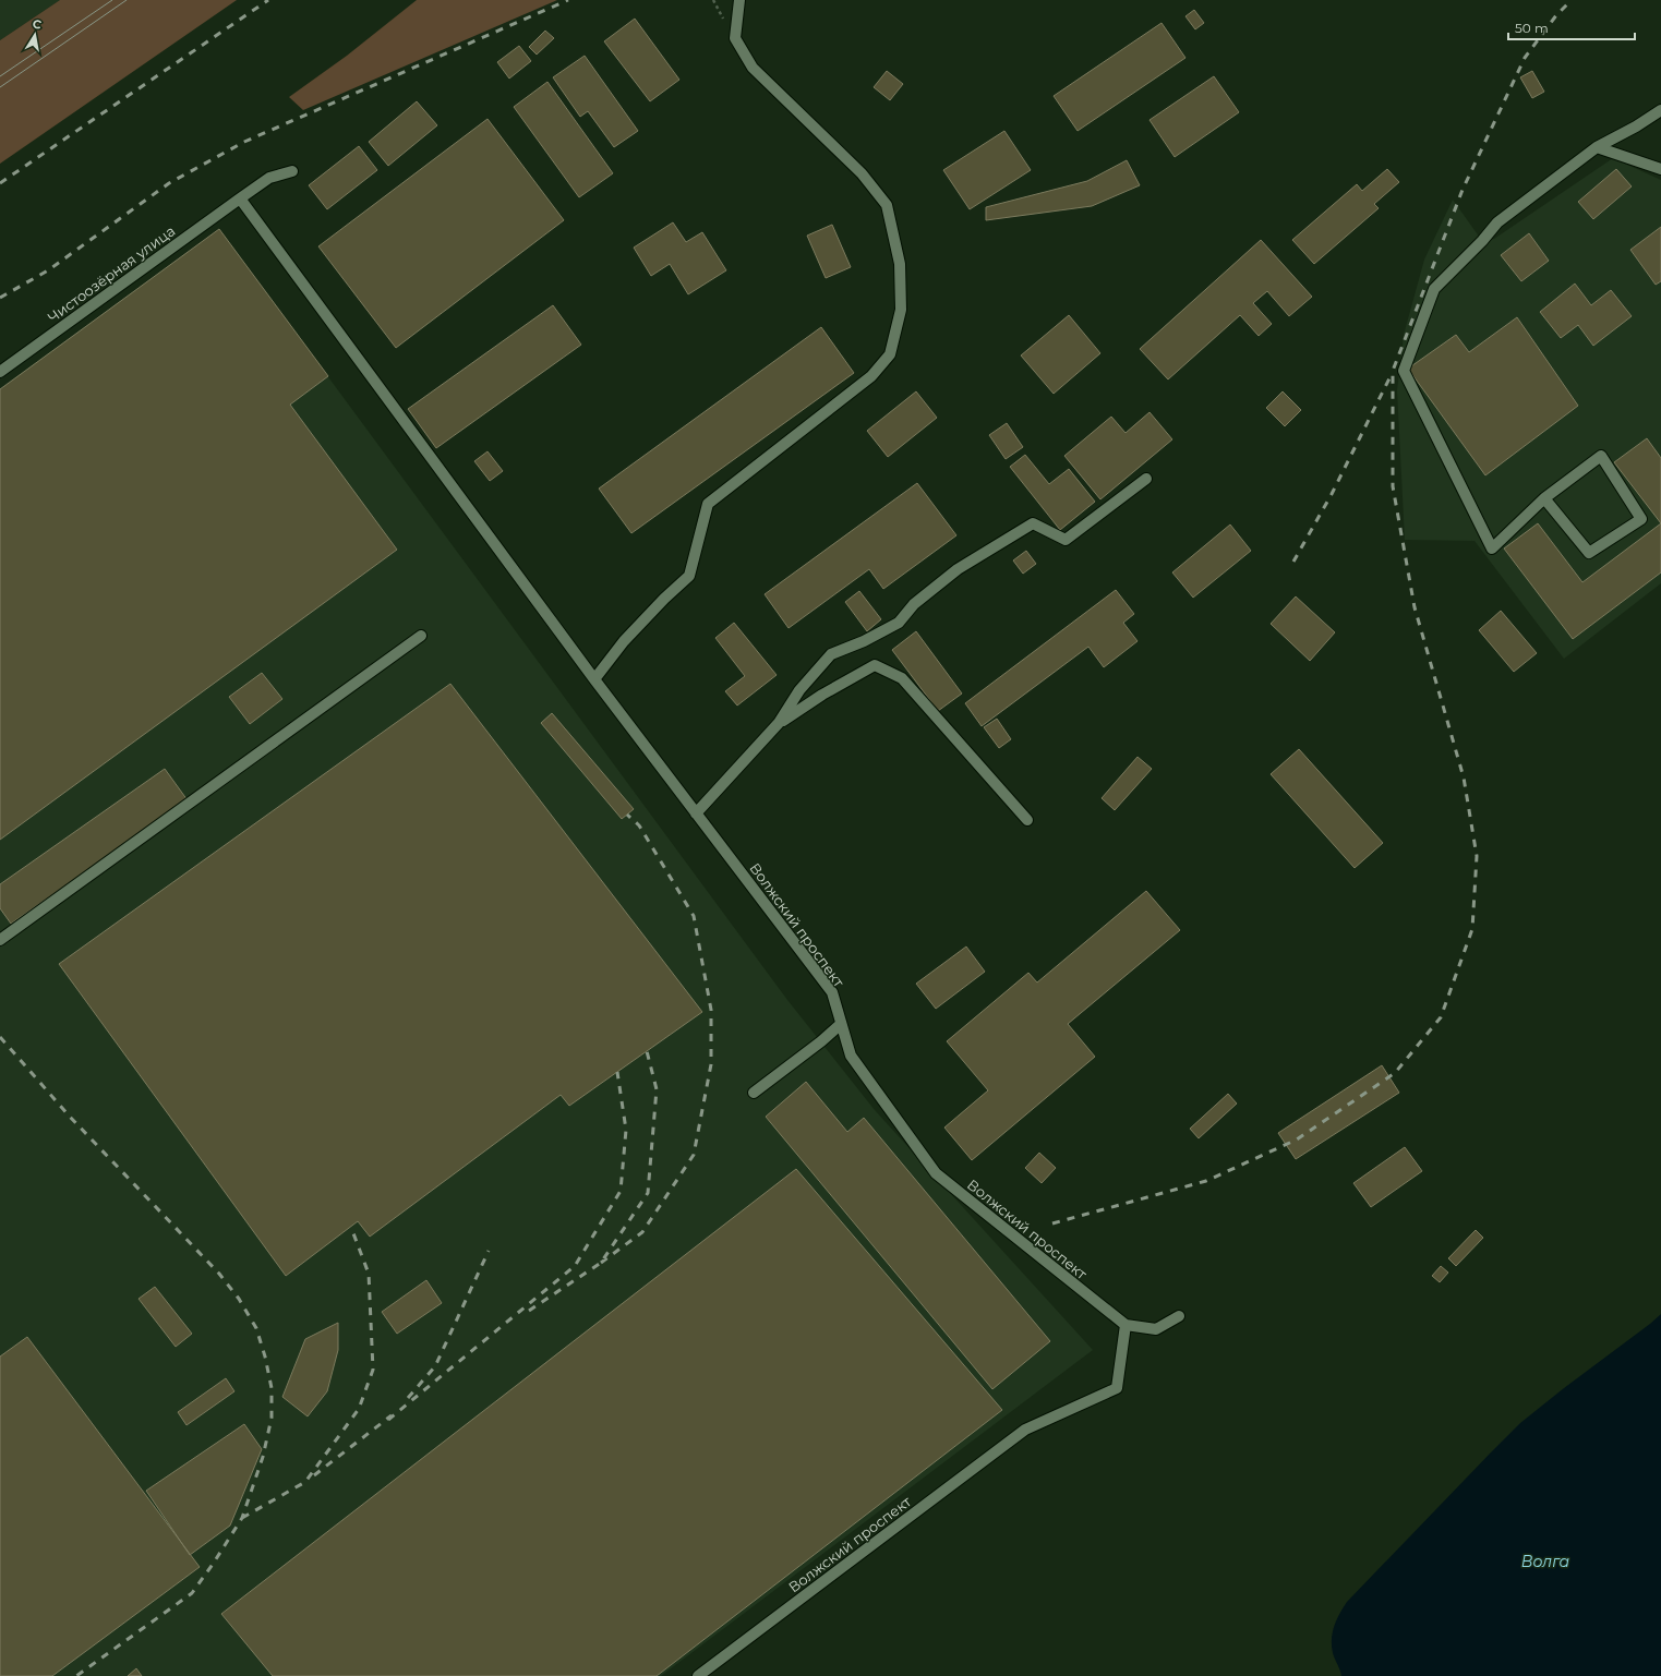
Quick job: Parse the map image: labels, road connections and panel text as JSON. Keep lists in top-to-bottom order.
{
  "streets": {
    "street": ["Чистоозёрная улица", "Волжский проспект"]
  },
  "crossings": [
    ["Чистоозёрная улица", "Волжский проспект"]
  ],
  "water": ["Волга"],
  "scale_bar": "50 m",
  "north": "top"
}
